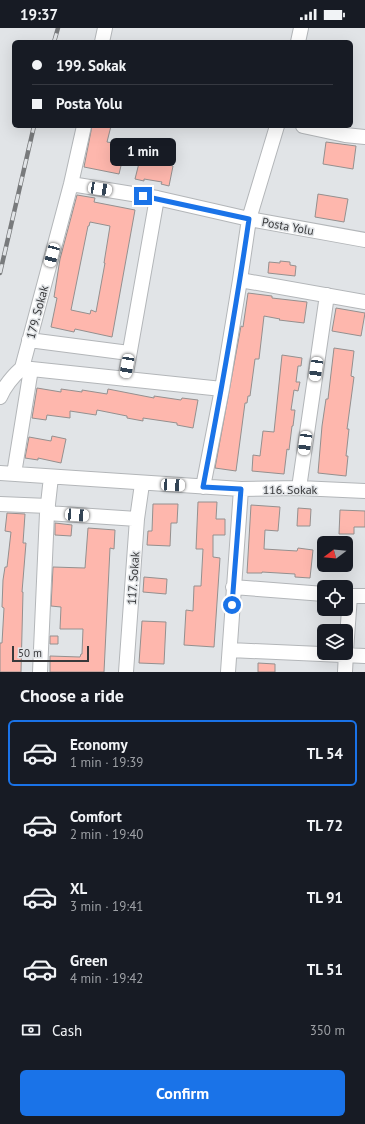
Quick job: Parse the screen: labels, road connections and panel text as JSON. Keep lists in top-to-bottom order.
{
  "streets": {
    "street": [
      "Posta Yolu",
      "179. Sokak",
      "116. Sokak",
      "117. Sokak"
    ]
  },
  "crossings": [
    ["Posta Yolu", "179. Sokak"],
    ["179. Sokak", "116. Sokak"],
    ["116. Sokak", "117. Sokak"]
  ],
  "scale_bar": "50 m",
  "north": "left",
  "page": {
    "status": "19:37",
    "banner": ["199. Sokak", "Posta Yolu"],
    "bubble": "1 min",
    "scale": "50 m",
    "heading": "Choose a ride",
    "list": [
      {
        "name": "Economy",
        "note": "1 min · 19:39",
        "value": "TL 54"
      },
      {
        "name": "Comfort",
        "note": "2 min · 19:40",
        "value": "TL 72"
      },
      {
        "name": "XL",
        "note": "3 min · 19:41",
        "value": "TL 91"
      },
      {
        "name": "Green",
        "note": "4 min · 19:42",
        "value": "TL 51"
      }
    ],
    "pay": ["Cash", "350 m"],
    "buttons": "Confirm"
  }
}
